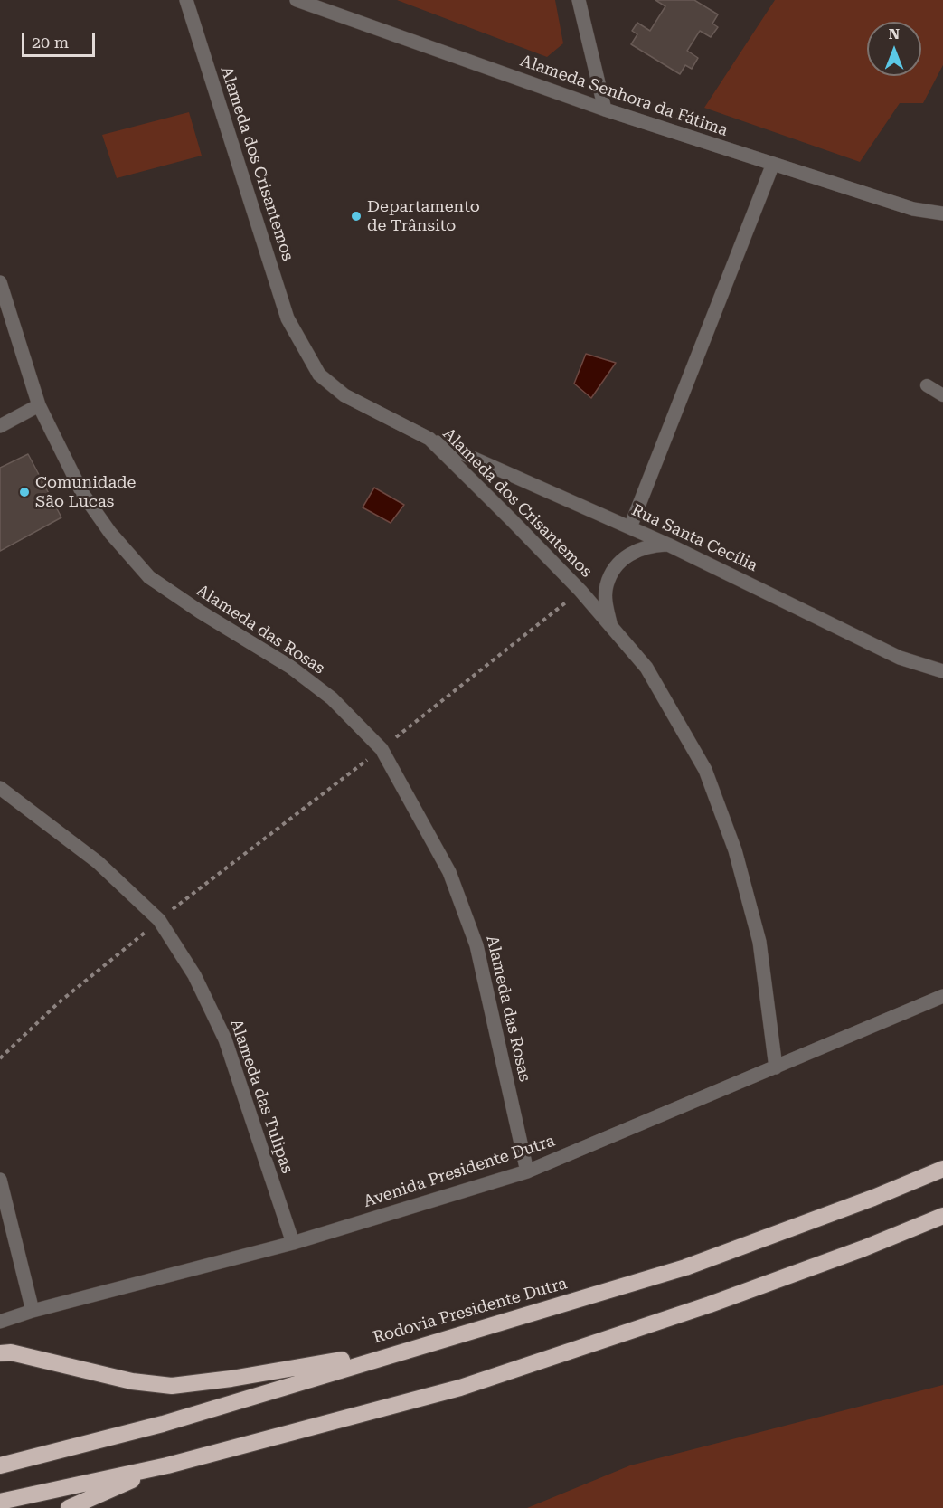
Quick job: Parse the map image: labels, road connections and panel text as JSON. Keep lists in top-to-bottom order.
{
  "streets": {
    "highway": ["Rodovia Presidente Dutra"],
    "street": [
      "Alameda Senhora da Fátima",
      "Alameda dos Crisantemos",
      "Rua Santa Cecília",
      "Alameda das Rosas",
      "Alameda das Tulipas",
      "Avenida Presidente Dutra"
    ]
  },
  "crossings": [
    ["Alameda dos Crisantemos", "Rua Santa Cecília"],
    ["Alameda dos Crisantemos", "Avenida Presidente Dutra"],
    ["Alameda das Rosas", "Avenida Presidente Dutra"],
    ["Alameda das Tulipas", "Avenida Presidente Dutra"]
  ],
  "places": ["Departamento de Trânsito", "Comunidade São Lucas"],
  "scale_bar": "20 m",
  "north": "top"
}
